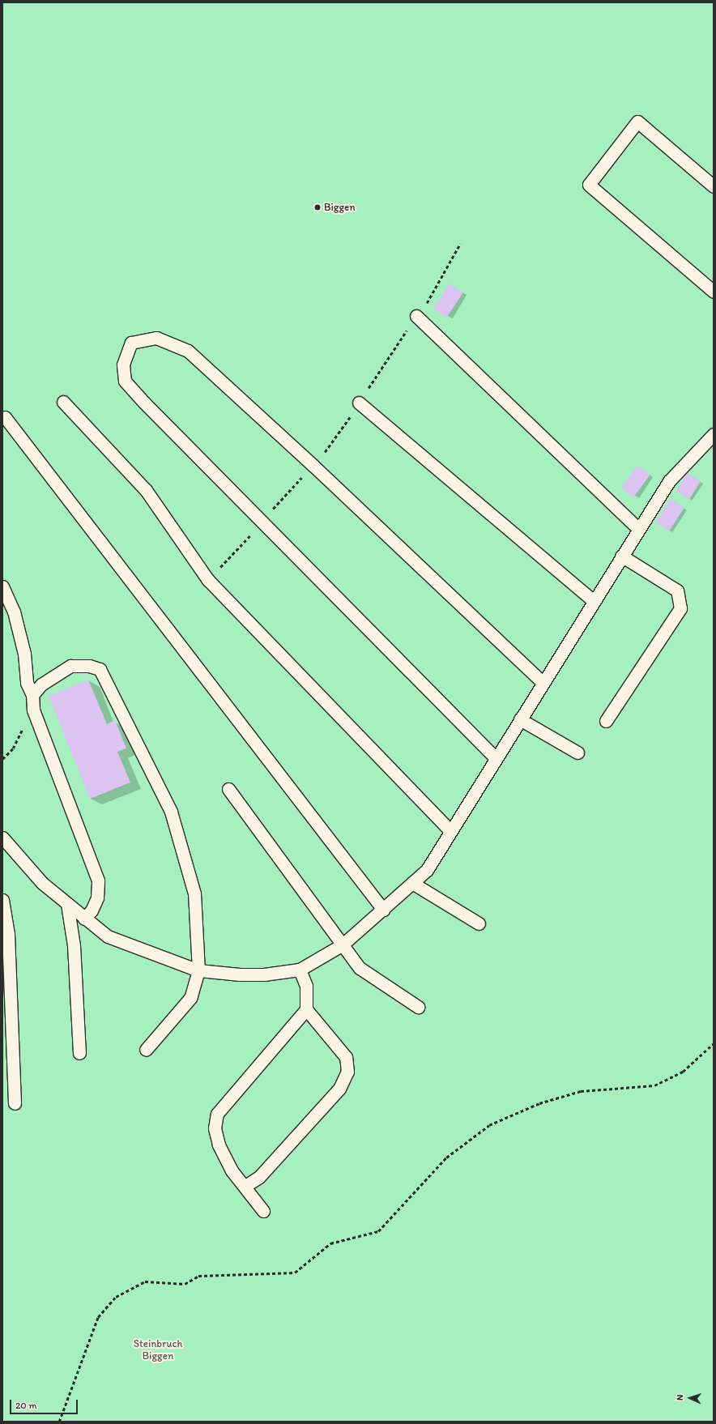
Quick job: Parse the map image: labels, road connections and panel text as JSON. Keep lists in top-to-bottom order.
{
  "parks": ["Steinbruch Biggen"],
  "places": ["Biggen"],
  "scale_bar": "20 m",
  "north": "left"
}
